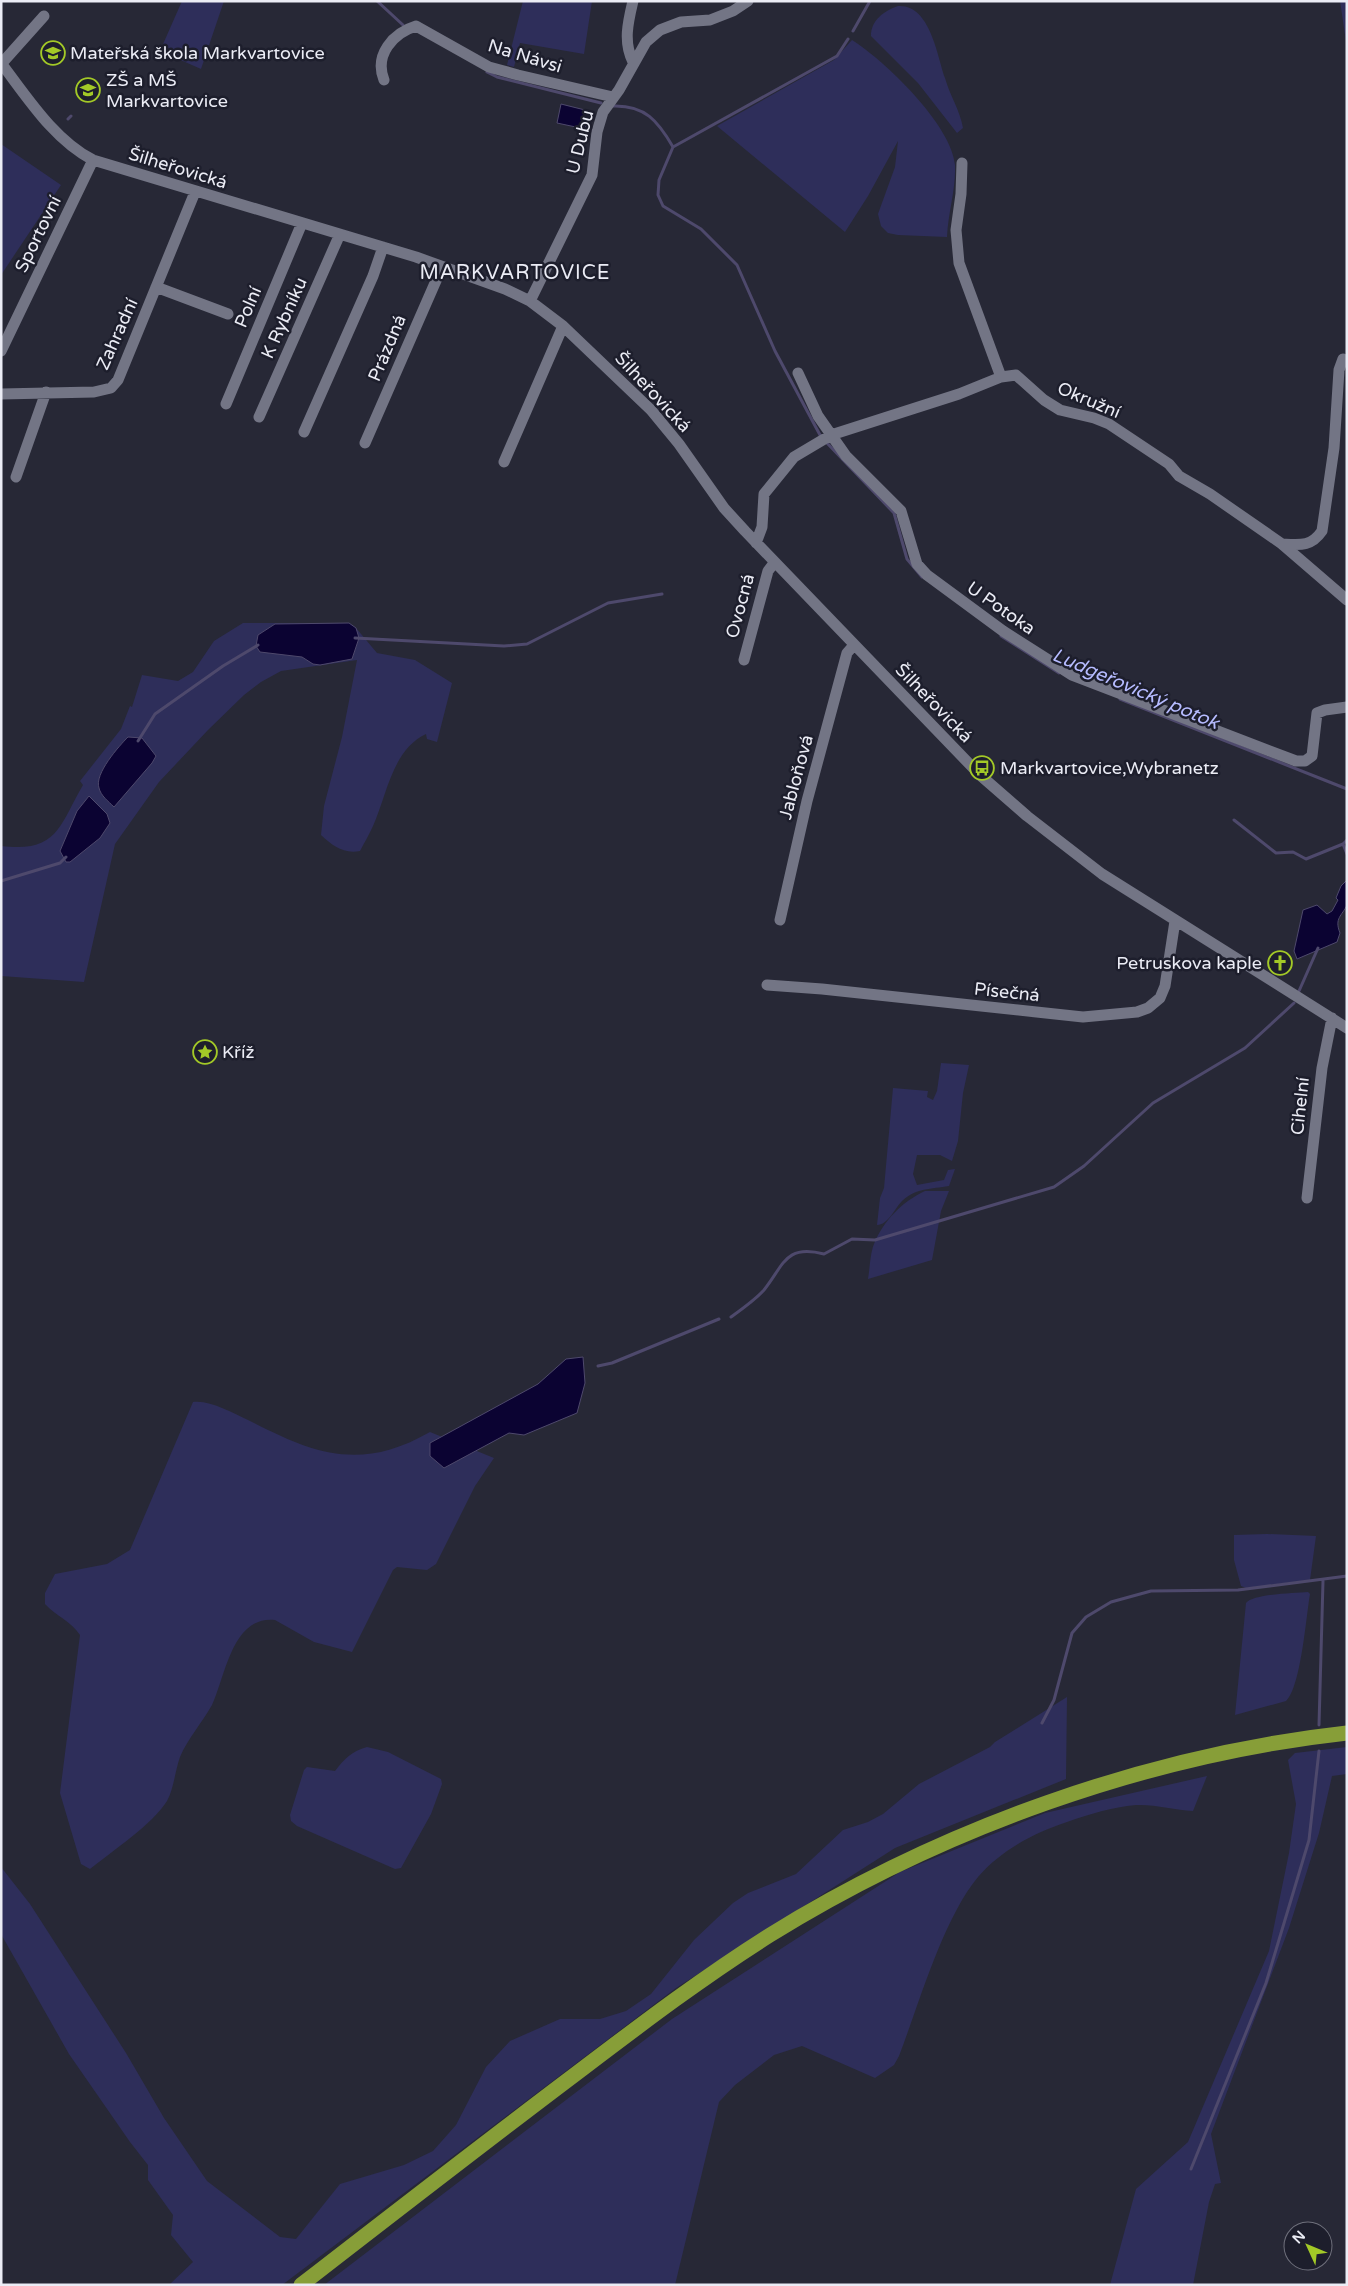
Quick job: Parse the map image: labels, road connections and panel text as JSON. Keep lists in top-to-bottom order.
{
  "streets": {
    "street": [
      "Na Návsi",
      "U Dubu",
      "Šilheřovická",
      "Sportovní",
      "Polní",
      "K Rybníku",
      "Zahradní",
      "Prázdná",
      "Okružní",
      "Ovocná",
      "U Potoka",
      "Jabloňová",
      "Písečná",
      "Cihelní"
    ]
  },
  "crossings": [
    ["Na Návsi", "U Dubu"],
    ["U Dubu", "Šilheřovická"],
    ["Šilheřovická", "Sportovní"],
    ["Šilheřovická", "Polní"],
    ["Šilheřovická", "K Rybníku"],
    ["Šilheřovická", "Zahradní"],
    ["Šilheřovická", "Prázdná"],
    ["Šilheřovická", "Ovocná"],
    ["Šilheřovická", "Jabloňová"],
    ["Šilheřovická", "Písečná"],
    ["Šilheřovická", "Cihelní"]
  ],
  "districts": ["MARKVARTOVICE"],
  "water": ["Ludgeřovický potok"],
  "places": {
    "school or university": ["Mateřská škola Markvartovice", "ZŠ a MŠ Markvartovice"],
    "bus stop": ["Markvartovice,Wybranetz"],
    "church": ["Petruskova kaple"],
    "place": ["Kříž"]
  },
  "north": "top left"
}
